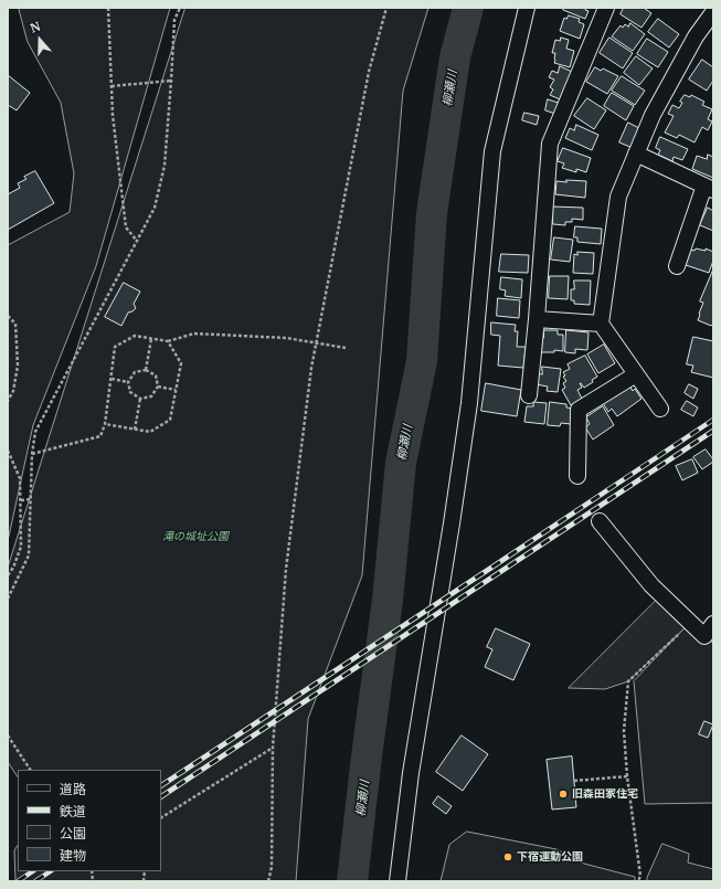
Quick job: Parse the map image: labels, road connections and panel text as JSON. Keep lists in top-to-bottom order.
{
  "water": ["柳瀬川"],
  "parks": ["滝の城址公園"],
  "places": ["旧森田家住宅", "下宿運動公園"],
  "legend": [
    "道路",
    "鉄道",
    "公園",
    "建物"
  ],
  "north": "top"
}
